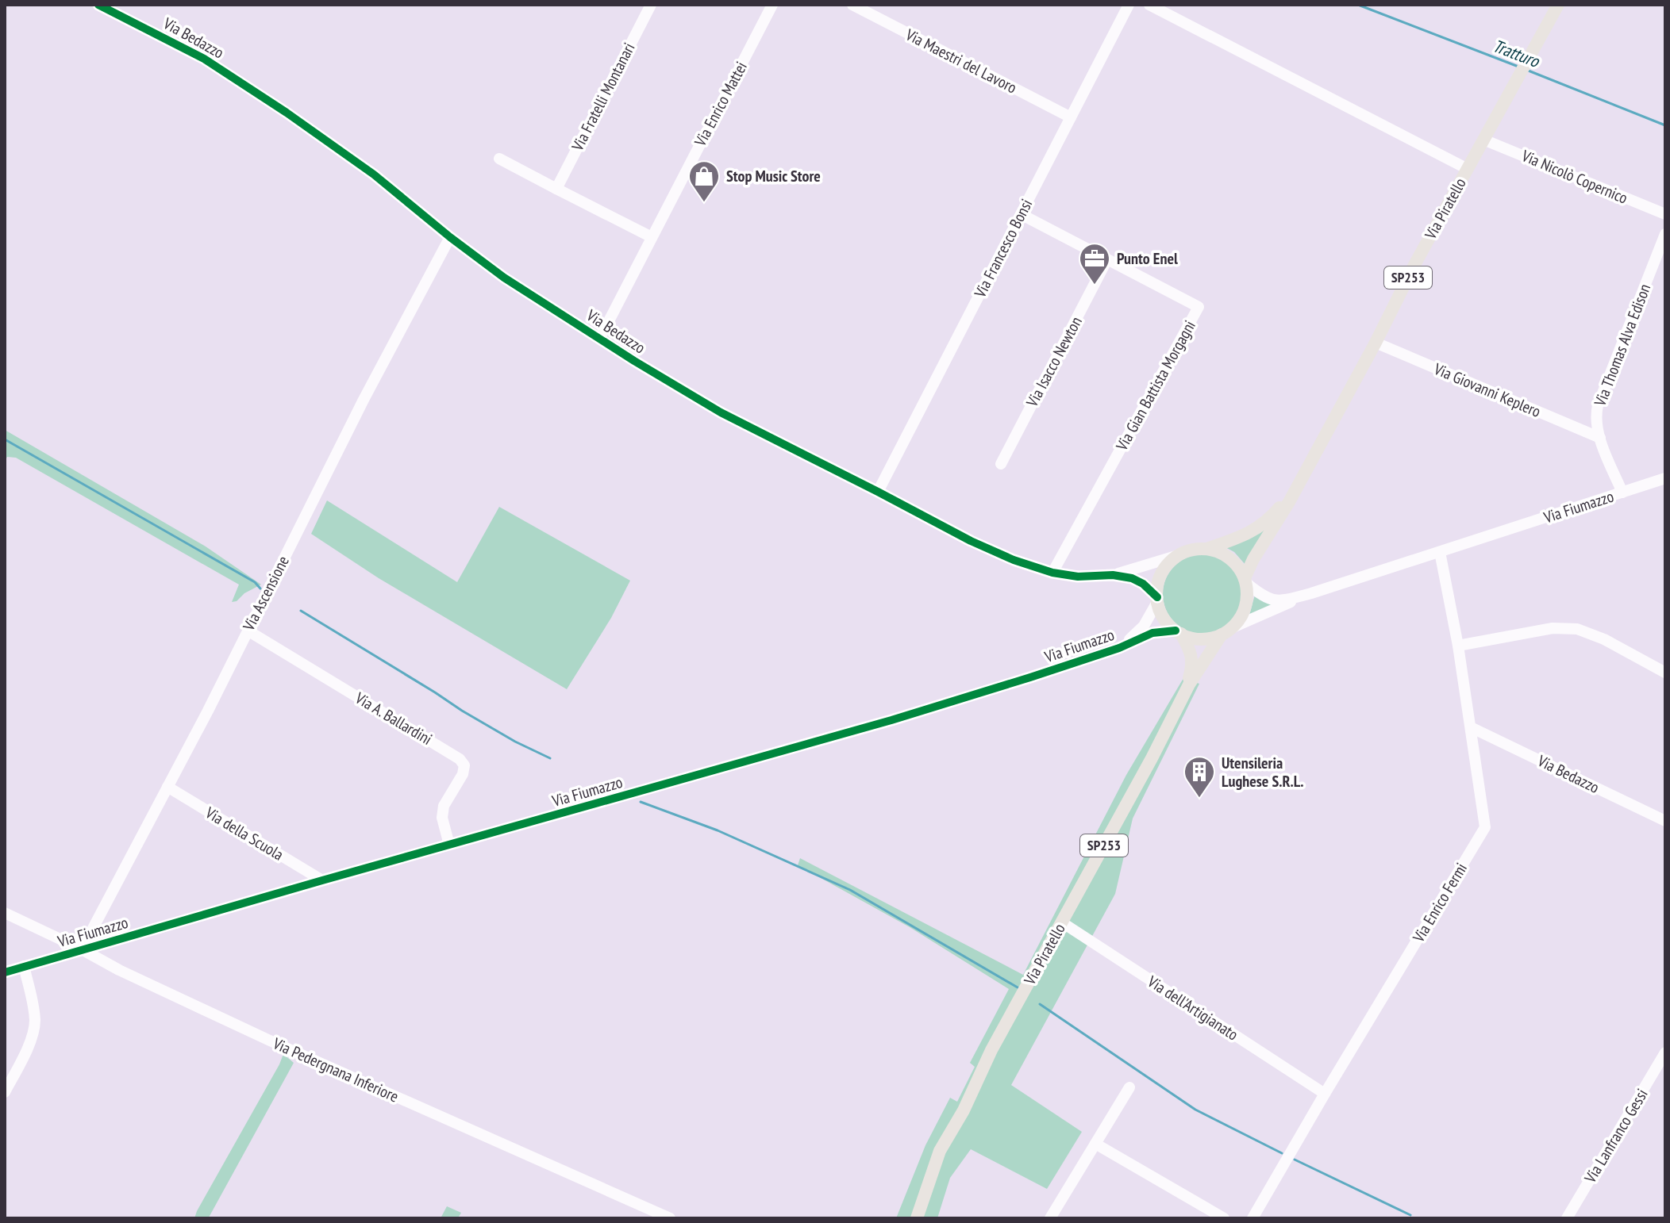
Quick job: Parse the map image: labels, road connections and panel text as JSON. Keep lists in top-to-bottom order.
{
  "streets": {
    "main road": ["Via Piratello", "SP253"],
    "street": [
      "Via Bedazzo",
      "Via Maestri del Lavoro",
      "Via Fratelli Montanari",
      "Via Enrico Mattei",
      "Via Nicolò Copernico",
      "Via Francesco Bonsi",
      "Via Thomas Alva Edison",
      "Via Isacco Newton",
      "Via Gian Battista Morgagni",
      "Via Giovanni Keplero",
      "Via Fiumazzo",
      "Via Ascensione",
      "Via A. Ballardini",
      "Via della Scuola",
      "Via Enrico Fermi",
      "Via dell'Artigianato",
      "Via Pedergnana Inferiore",
      "Via Lanfranco Gessi"
    ]
  },
  "crossings": [
    ["Via Bedazzo", "Via Enrico Mattei"],
    ["Via Bedazzo", "Via Piratello"],
    ["Via Bedazzo", "Via Francesco Bonsi"],
    ["Via Bedazzo", "SP253"],
    ["Via Bedazzo", "Via Gian Battista Morgagni"],
    ["Via Bedazzo", "Via Fiumazzo"],
    ["Via Bedazzo", "Via Ascensione"],
    ["Via Bedazzo", "Via Enrico Fermi"],
    ["Via Maestri del Lavoro", "Via Francesco Bonsi"],
    ["Via Nicolò Copernico", "Via Piratello"],
    ["Via Piratello", "SP253"],
    ["Via Piratello", "Via Giovanni Keplero"],
    ["Via Piratello", "Via Fiumazzo"],
    ["Via Piratello", "Via dell'Artigianato"],
    ["Via Francesco Bonsi", "Via Gian Battista Morgagni"],
    ["SP253", "Via Fiumazzo"],
    ["Via Thomas Alva Edison", "Via Giovanni Keplero"],
    ["Via Thomas Alva Edison", "Via Fiumazzo"],
    ["Via Isacco Newton", "Via Gian Battista Morgagni"],
    ["Via Fiumazzo", "Via Ascensione"],
    ["Via Fiumazzo", "Via A. Ballardini"],
    ["Via Fiumazzo", "Via della Scuola"],
    ["Via Fiumazzo", "Via Enrico Fermi"],
    ["Via Fiumazzo", "Via Pedergnana Inferiore"],
    ["Via Ascensione", "Via A. Ballardini"],
    ["Via Ascensione", "Via della Scuola"],
    ["Via Ascensione", "Via Pedergnana Inferiore"],
    ["Via Enrico Fermi", "Via dell'Artigianato"]
  ],
  "water": ["Tratturo"],
  "places": {
    "shop": ["Stop Music Store"],
    "office": ["Punto Enel"],
    "building": ["Utensileria Lughese S.R.L."]
  }
}
